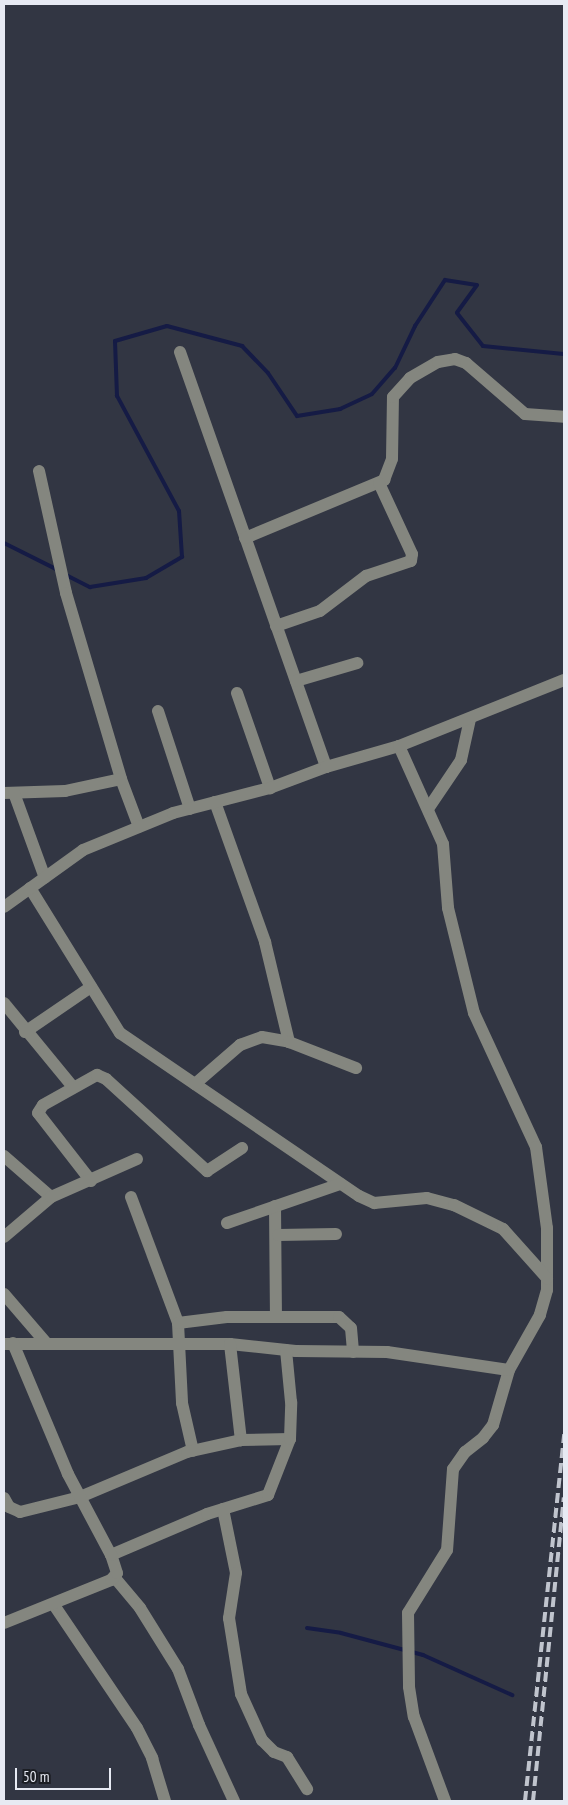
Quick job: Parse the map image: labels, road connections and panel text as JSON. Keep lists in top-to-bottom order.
{
  "scale_bar": "50 m"
}
